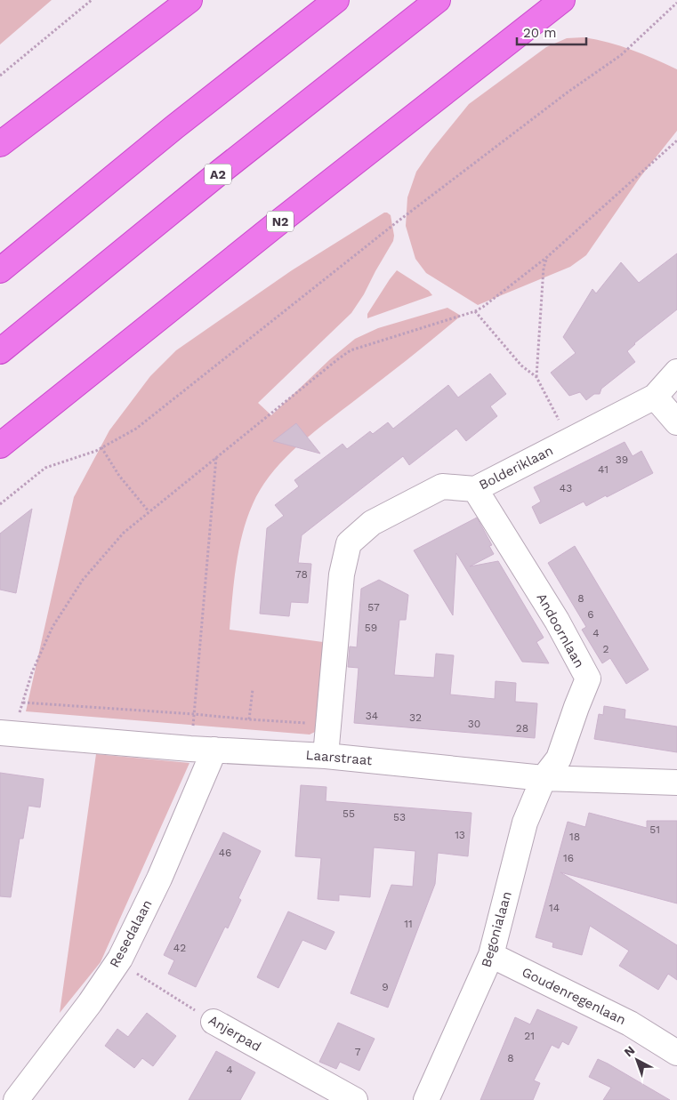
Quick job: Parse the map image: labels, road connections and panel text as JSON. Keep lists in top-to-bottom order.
{
  "streets": {
    "highway": ["A2", "N2"],
    "street": [
      "Bolderiklaan",
      "Andoornlaan",
      "Laarstraat",
      "Begonialaan",
      "Resedalaan",
      "Goudenregenlaan",
      "Anjerpad"
    ]
  },
  "crossings": [
    ["Bolderiklaan", "Andoornlaan"],
    ["Bolderiklaan", "Laarstraat"],
    ["Andoornlaan", "Laarstraat"],
    ["Andoornlaan", "Begonialaan"],
    ["Laarstraat", "Begonialaan"],
    ["Laarstraat", "Resedalaan"],
    ["Begonialaan", "Goudenregenlaan"],
    ["Resedalaan", "Anjerpad"]
  ],
  "house_numbers": [
    "39",
    "41",
    "43",
    "78",
    "8",
    "57",
    "6",
    "59",
    "4",
    "2",
    "34",
    "32",
    "30",
    "28",
    "55",
    "53",
    "51",
    "13",
    "18",
    "46",
    "16",
    "14",
    "11",
    "42",
    "9",
    "21",
    "7",
    "8",
    "4"
  ],
  "scale_bar": "20 m",
  "north": "top left"
}
